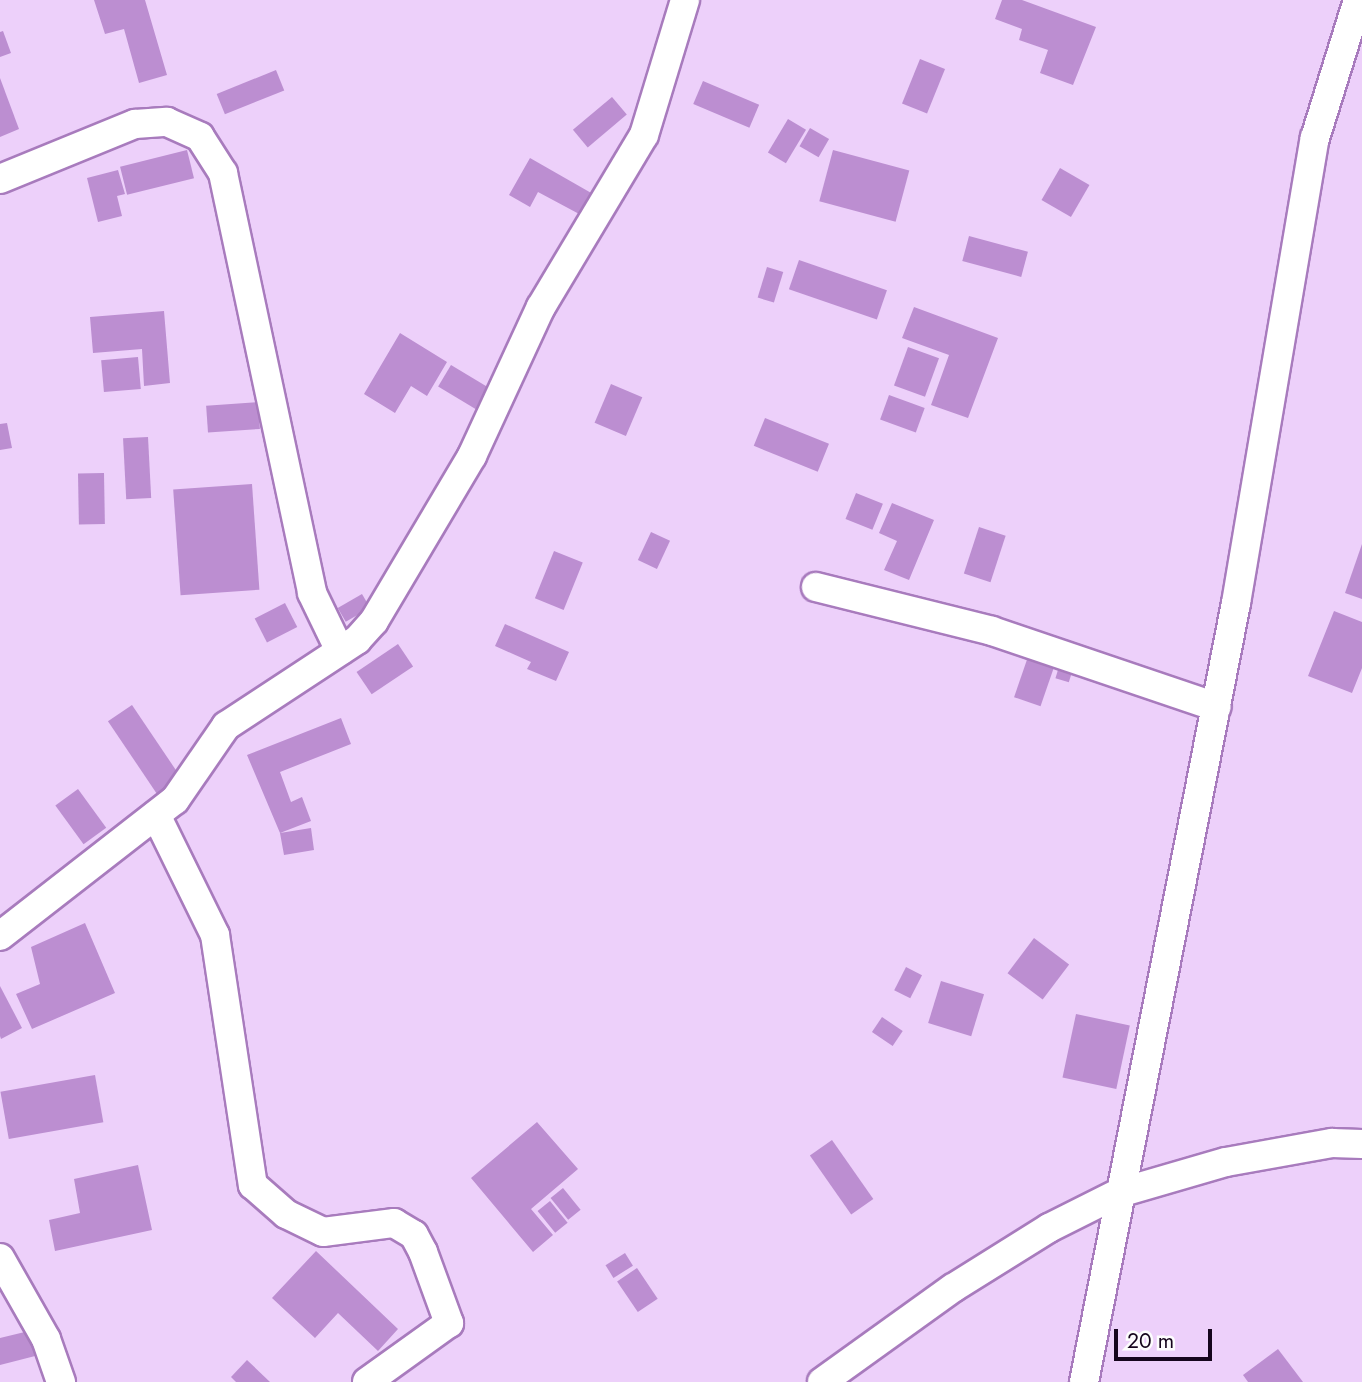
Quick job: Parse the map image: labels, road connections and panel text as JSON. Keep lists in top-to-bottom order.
{
  "scale_bar": "20 m"
}
